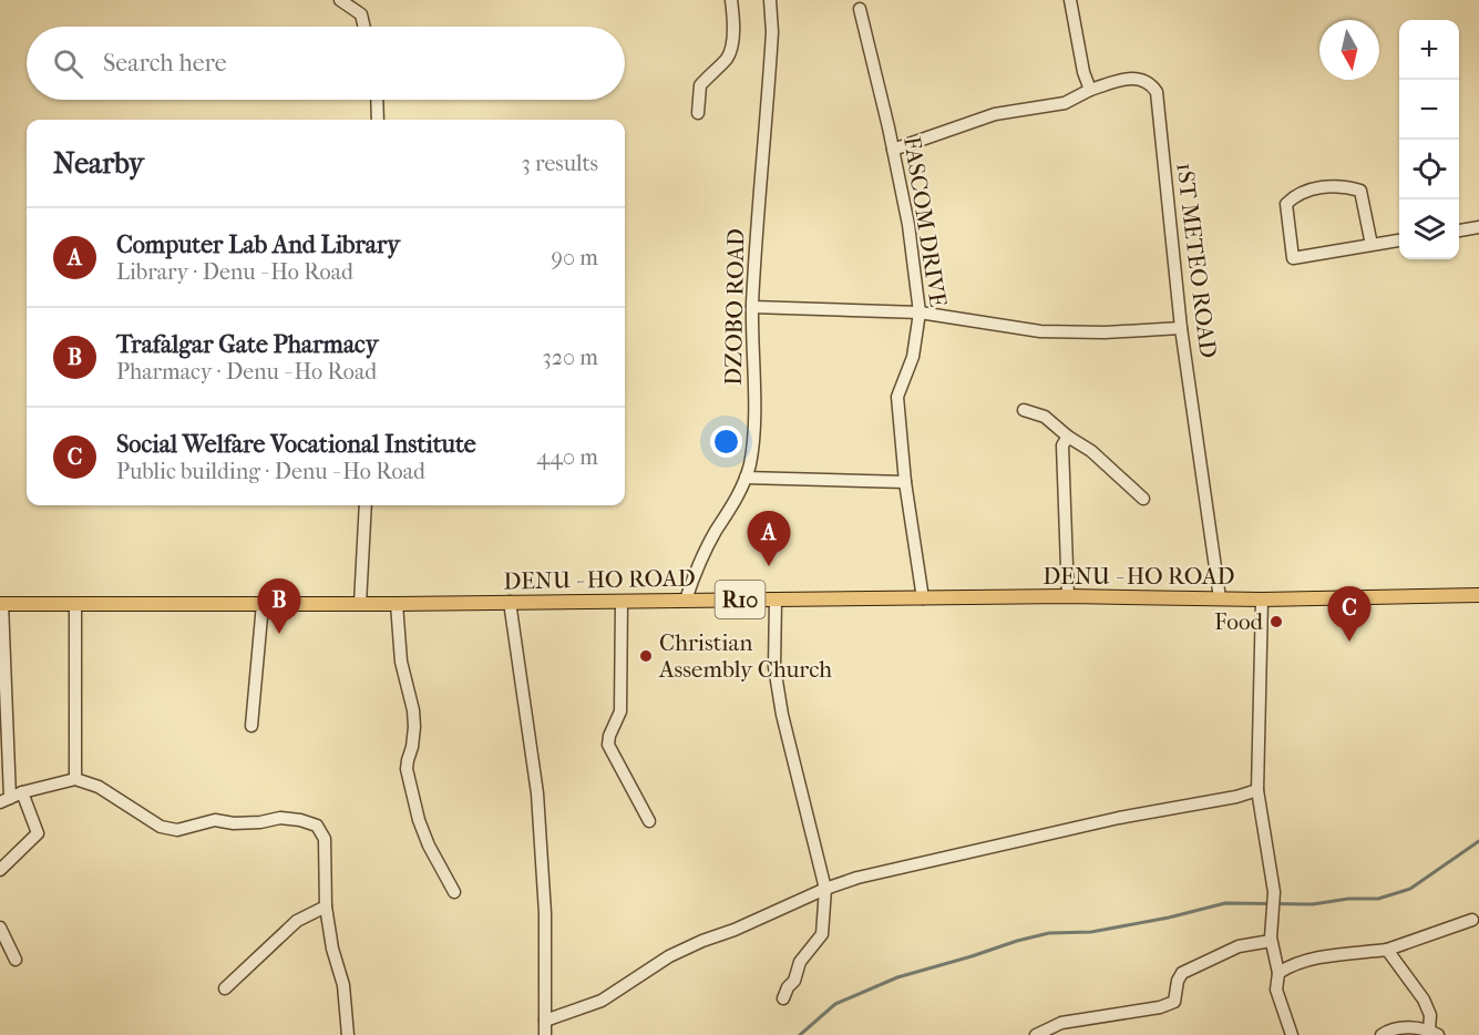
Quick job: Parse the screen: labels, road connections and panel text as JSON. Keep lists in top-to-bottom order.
{
  "streets": {
    "main road": ["DENU - HO ROAD", "R10"],
    "street": ["FASCOM DRIVE", "1ST METEO ROAD", "DZOBO ROAD"]
  },
  "crossings": [
    ["FASCOM DRIVE", "DENU - HO ROAD"],
    ["1ST METEO ROAD", "DENU - HO ROAD"],
    ["DZOBO ROAD", "DENU - HO ROAD"]
  ],
  "places": ["Food", "Christian Assembly Church"],
  "north": "bottom",
  "page": {
    "map_buttons": ["+", "−"],
    "search": "Search here",
    "heading": ["Nearby", "3 results"],
    "list": [
      {
        "mark": "A",
        "name": "Computer Lab And Library",
        "note": "Library · Denu - Ho Road",
        "value": "90 m"
      },
      {
        "mark": "B",
        "name": "Trafalgar Gate Pharmacy",
        "note": "Pharmacy · Denu - Ho Road",
        "value": "320 m"
      },
      {
        "mark": "C",
        "name": "Social Welfare Vocational Institute",
        "note": "Public building · Denu - Ho Road",
        "value": "440 m"
      }
    ],
    "pins": ["A", "B", "C"]
  }
}
